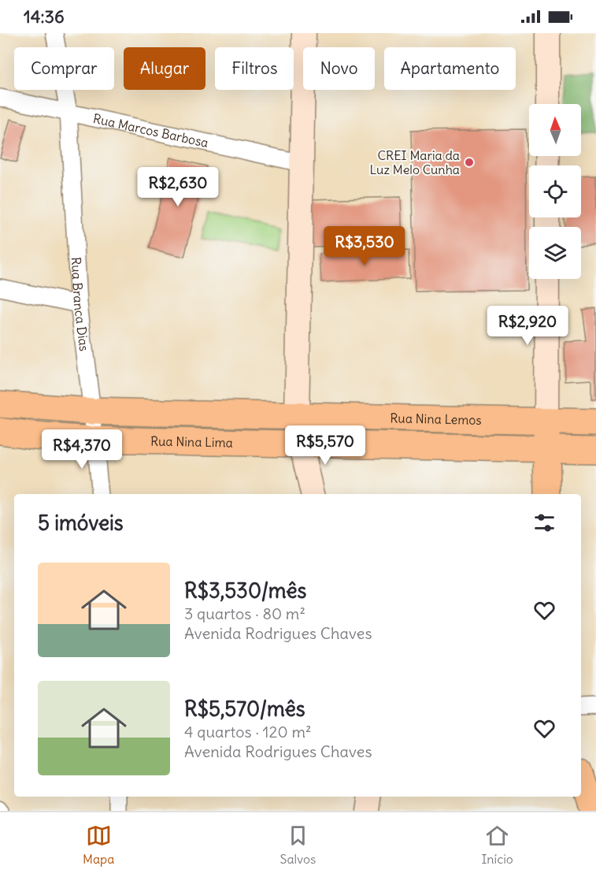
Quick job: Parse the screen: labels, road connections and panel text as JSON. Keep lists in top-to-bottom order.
{
  "streets": {
    "main road": ["Rua Nina Lemos", "Rua Nina Lima"],
    "street": ["Rua Marcos Barbosa", "Rua Branca Dias"]
  },
  "crossings": [
    ["Rua Marcos Barbosa", "Rua Branca Dias"],
    ["Rua Branca Dias", "Rua Nina Lima"]
  ],
  "places": ["CREI Maria da Luz Melo Cunha"],
  "north": "top",
  "page": {
    "status": "14:36",
    "chip": [
      "Comprar",
      "Alugar",
      "Filtros",
      "Novo",
      "Apartamento"
    ],
    "price": [
      "R$2,630",
      "R$3,530",
      "R$2,920",
      "R$5,570",
      "R$4,370"
    ],
    "heading": "5 imóveis",
    "list": [
      {
        "name": "R$3,530/mês",
        "note": "3 quartos · 80 m² · Avenida Rodrigues Chaves"
      },
      {
        "name": "R$5,570/mês",
        "note": "4 quartos · 120 m² · Avenida Rodrigues Chaves"
      }
    ],
    "tabs": ["Mapa", "Salvos", "Início"]
  }
}
